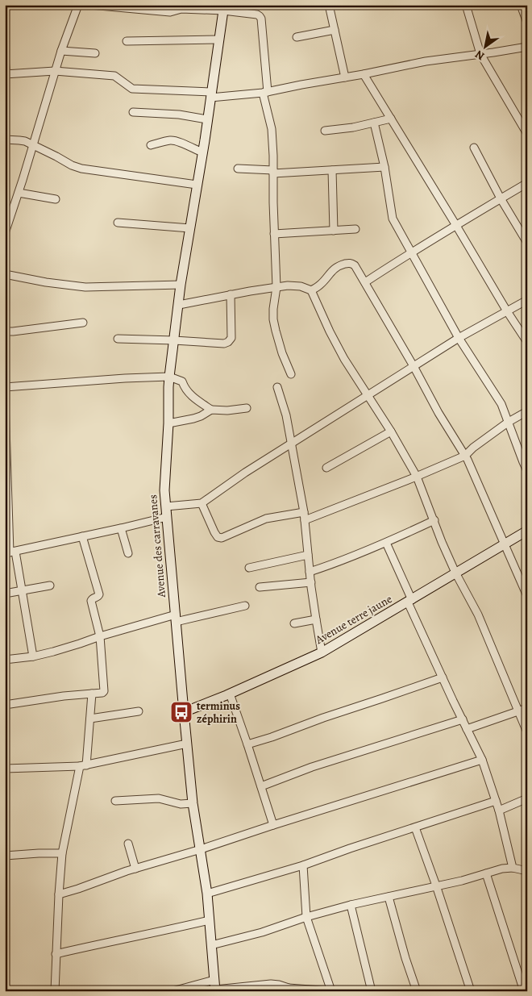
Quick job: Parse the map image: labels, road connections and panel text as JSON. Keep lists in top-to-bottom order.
{
  "streets": {
    "street": ["Avenue des carravanes", "Avenue terre jaune"]
  },
  "crossings": [
    ["Avenue des carravanes", "Avenue terre jaune"]
  ],
  "places": {
    "bus stop": ["terminus zéphirin"]
  },
  "north": "bottom left"
}
